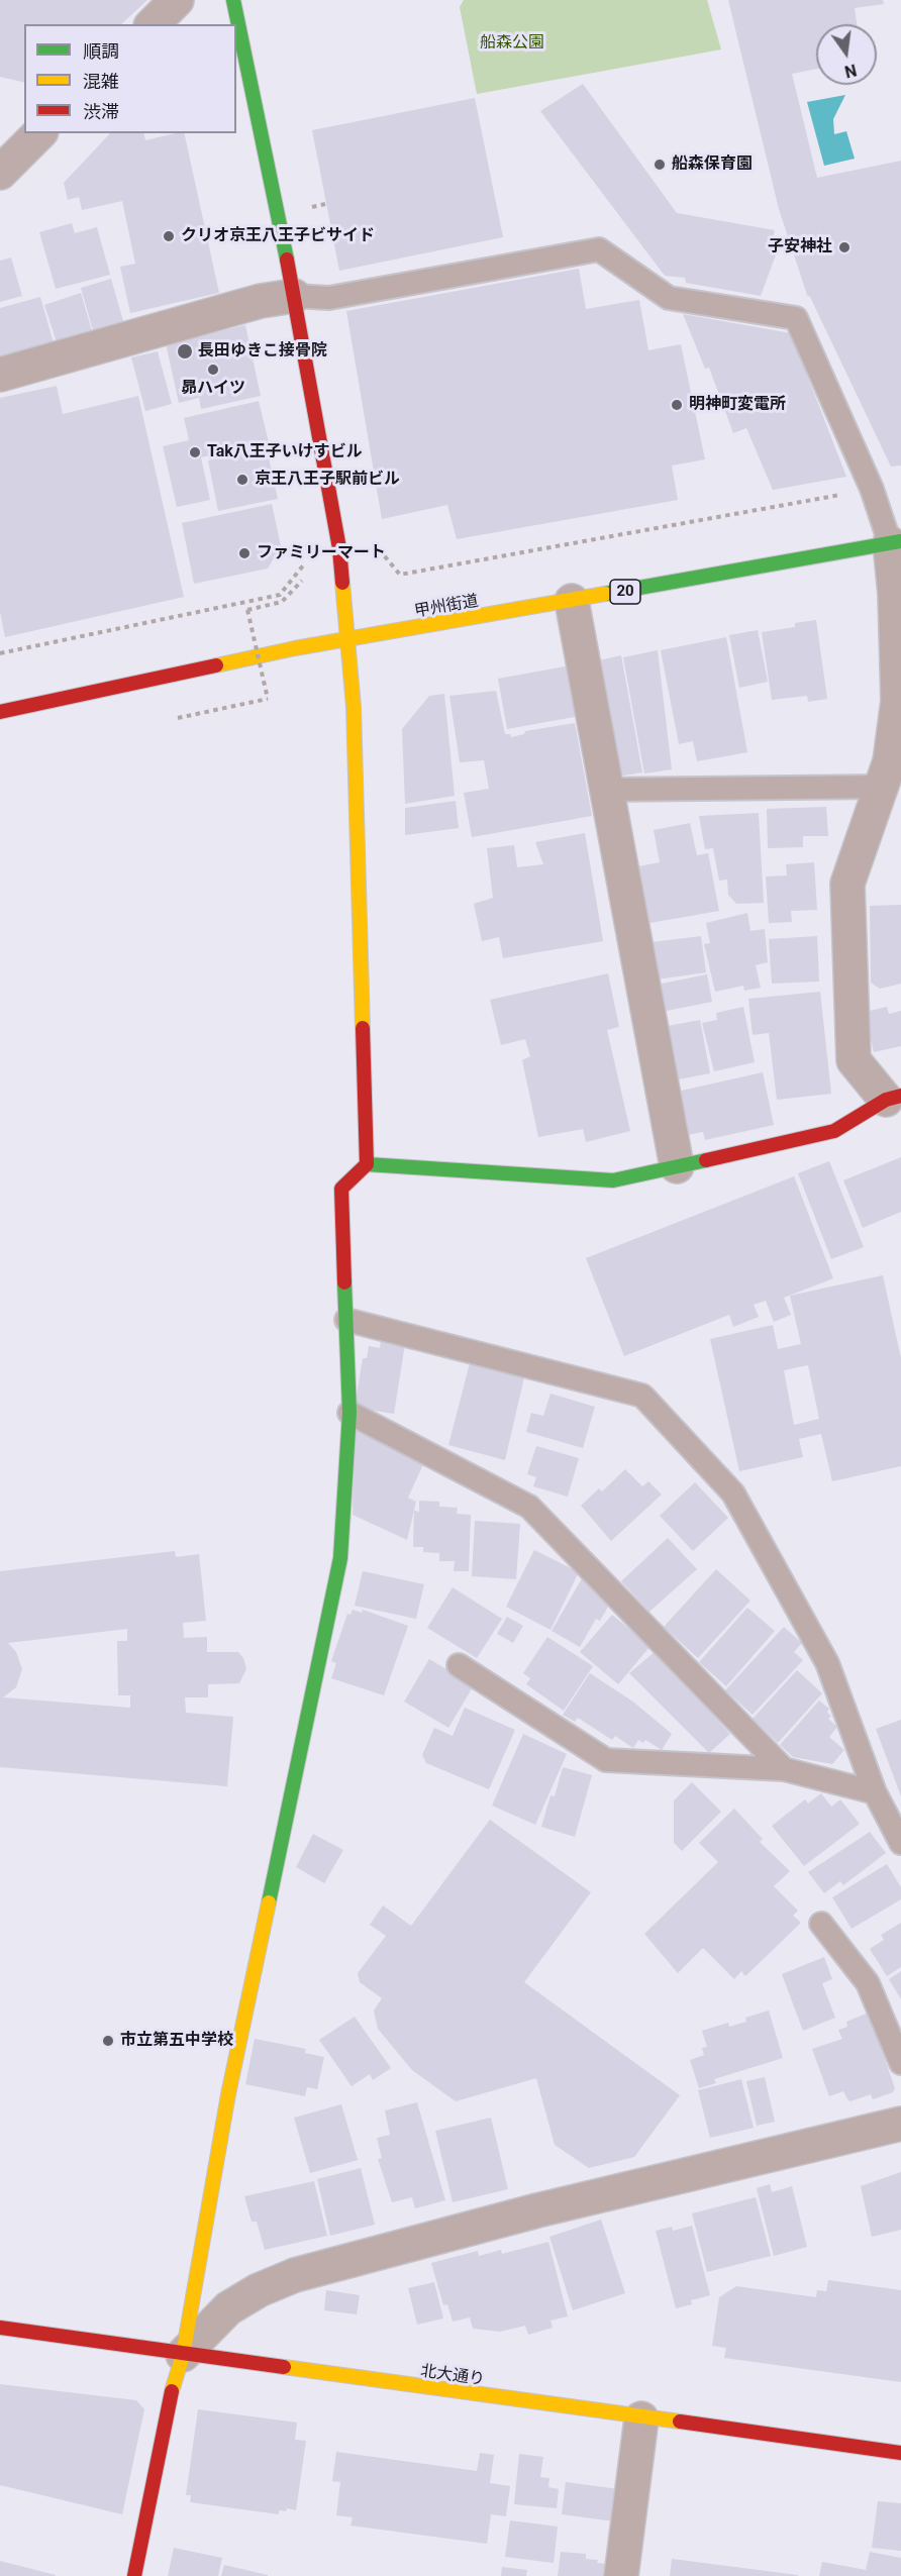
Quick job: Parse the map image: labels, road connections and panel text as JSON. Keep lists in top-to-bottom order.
{
  "streets": {
    "main road": ["20", "甲州街道", "北大通り"]
  },
  "parks": ["船森公園"],
  "places": [
    "船森保育園",
    "クリオ京王八王子ビサイド",
    "子安神社",
    "長田ゆきこ接骨院",
    "昴ハイツ",
    "明神町変電所",
    "Tak八王子いけすビル",
    "京王八王子駅前ビル",
    "ファミリーマート",
    "市立第五中学校"
  ],
  "legend": ["順調", "混雑", "渋滞"],
  "north": "bottom"
}
